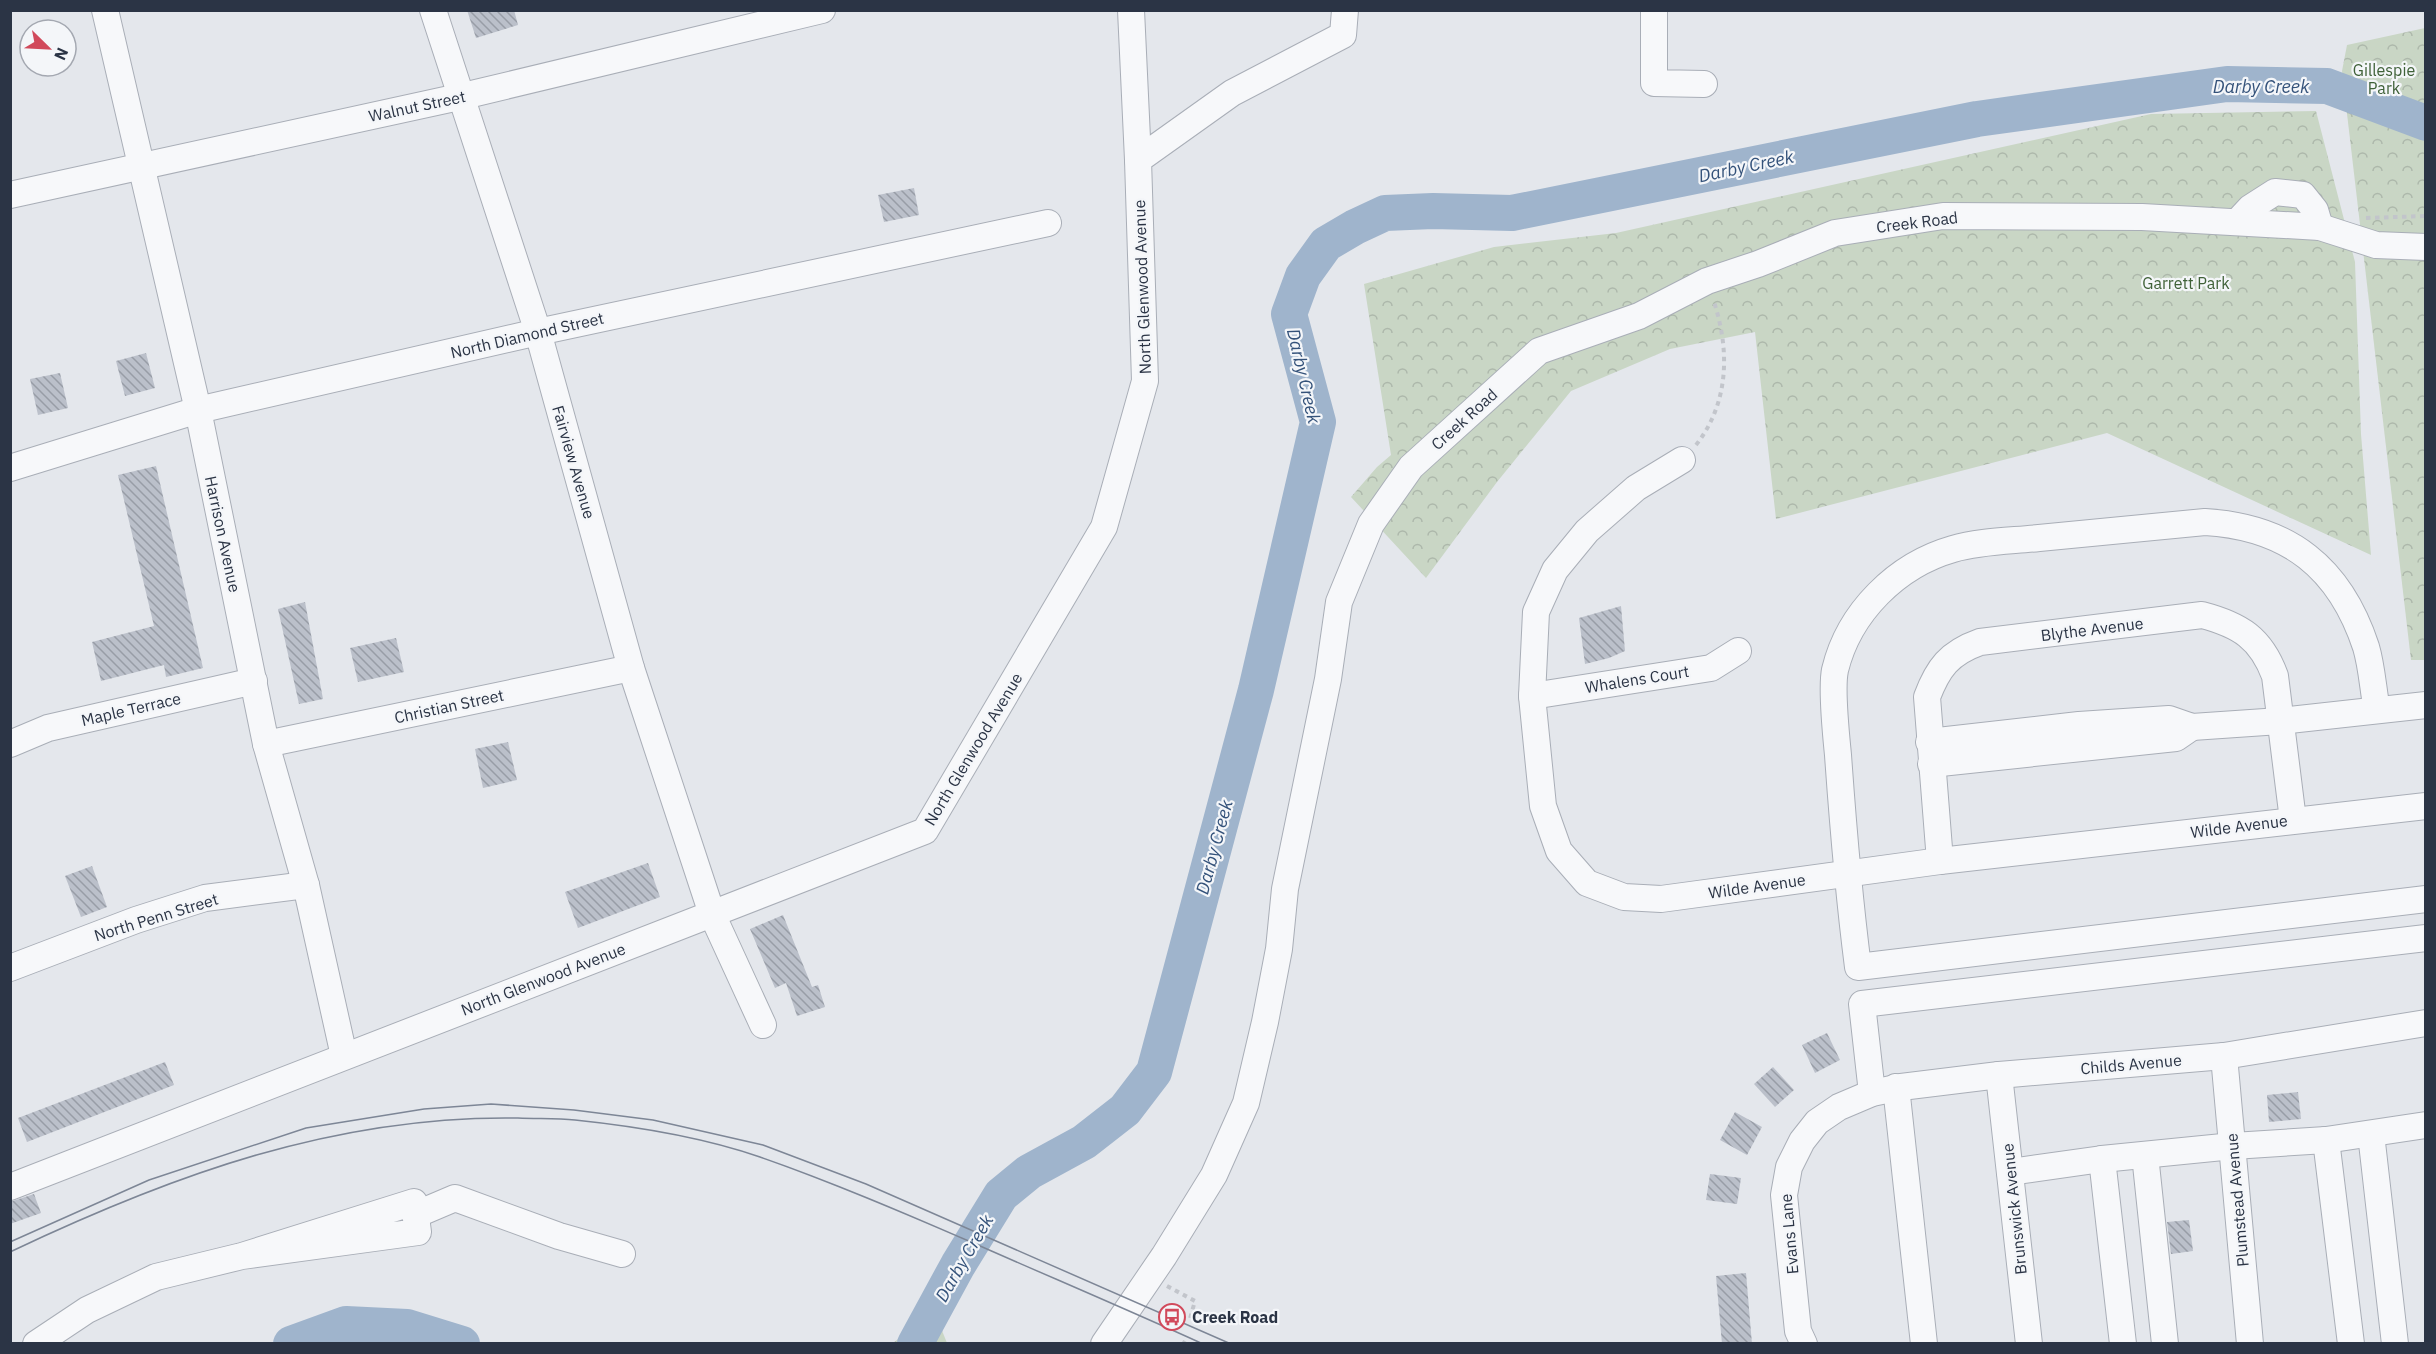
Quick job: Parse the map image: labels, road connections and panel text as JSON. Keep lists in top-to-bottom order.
{
  "streets": {
    "street": [
      "Walnut Street",
      "Creek Road",
      "North Glenwood Avenue",
      "North Diamond Street",
      "Fairview Avenue",
      "Harrison Avenue",
      "Blythe Avenue",
      "Whalens Court",
      "Christian Street",
      "Maple Terrace",
      "Wilde Avenue",
      "North Penn Street",
      "Childs Avenue",
      "Plumstead Avenue",
      "Brunswick Avenue",
      "Evans Lane"
    ]
  },
  "crossings": [
    ["Walnut Street", "Fairview Avenue"],
    ["Walnut Street", "Harrison Avenue"],
    ["North Glenwood Avenue", "Fairview Avenue"],
    ["North Glenwood Avenue", "Harrison Avenue"],
    ["North Diamond Street", "Fairview Avenue"],
    ["North Diamond Street", "Harrison Avenue"],
    ["Fairview Avenue", "Christian Street"],
    ["Harrison Avenue", "Christian Street"],
    ["Harrison Avenue", "Maple Terrace"],
    ["Harrison Avenue", "North Penn Street"],
    ["Blythe Avenue", "Wilde Avenue"],
    ["Whalens Court", "Wilde Avenue"],
    ["Childs Avenue", "Plumstead Avenue"],
    ["Childs Avenue", "Brunswick Avenue"],
    ["Childs Avenue", "Evans Lane"]
  ],
  "water": ["Darby Creek"],
  "parks": ["Gillespie Park", "Garrett Park"],
  "places": {
    "bus stop": ["Creek Road"]
  },
  "north": "bottom right"
}
